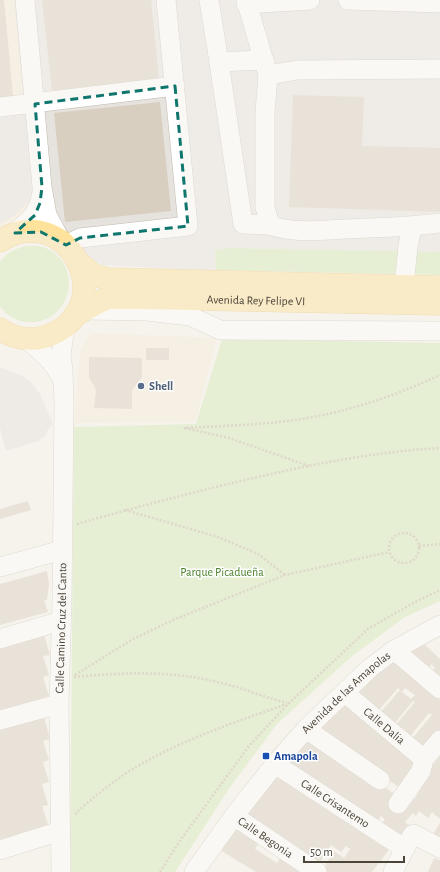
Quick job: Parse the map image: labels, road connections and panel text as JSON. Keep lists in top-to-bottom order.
{
  "streets": {
    "main road": ["Avenida Rey Felipe VI"],
    "street": [
      "Calle Camino Cruz del Canto",
      "Avenida de las Amapolas",
      "Calle Dalia",
      "Calle Crisantemo",
      "Calle Begonia"
    ]
  },
  "crossings": [
    ["Avenida Rey Felipe VI", "Calle Camino Cruz del Canto"],
    ["Avenida de las Amapolas", "Calle Dalia"],
    ["Avenida de las Amapolas", "Calle Crisantemo"],
    ["Avenida de las Amapolas", "Calle Begonia"]
  ],
  "parks": ["Parque Picadueña"],
  "places": {
    "other": ["Shell"],
    "transit": ["Amapola"]
  },
  "scale_bar": "50 m"
}
